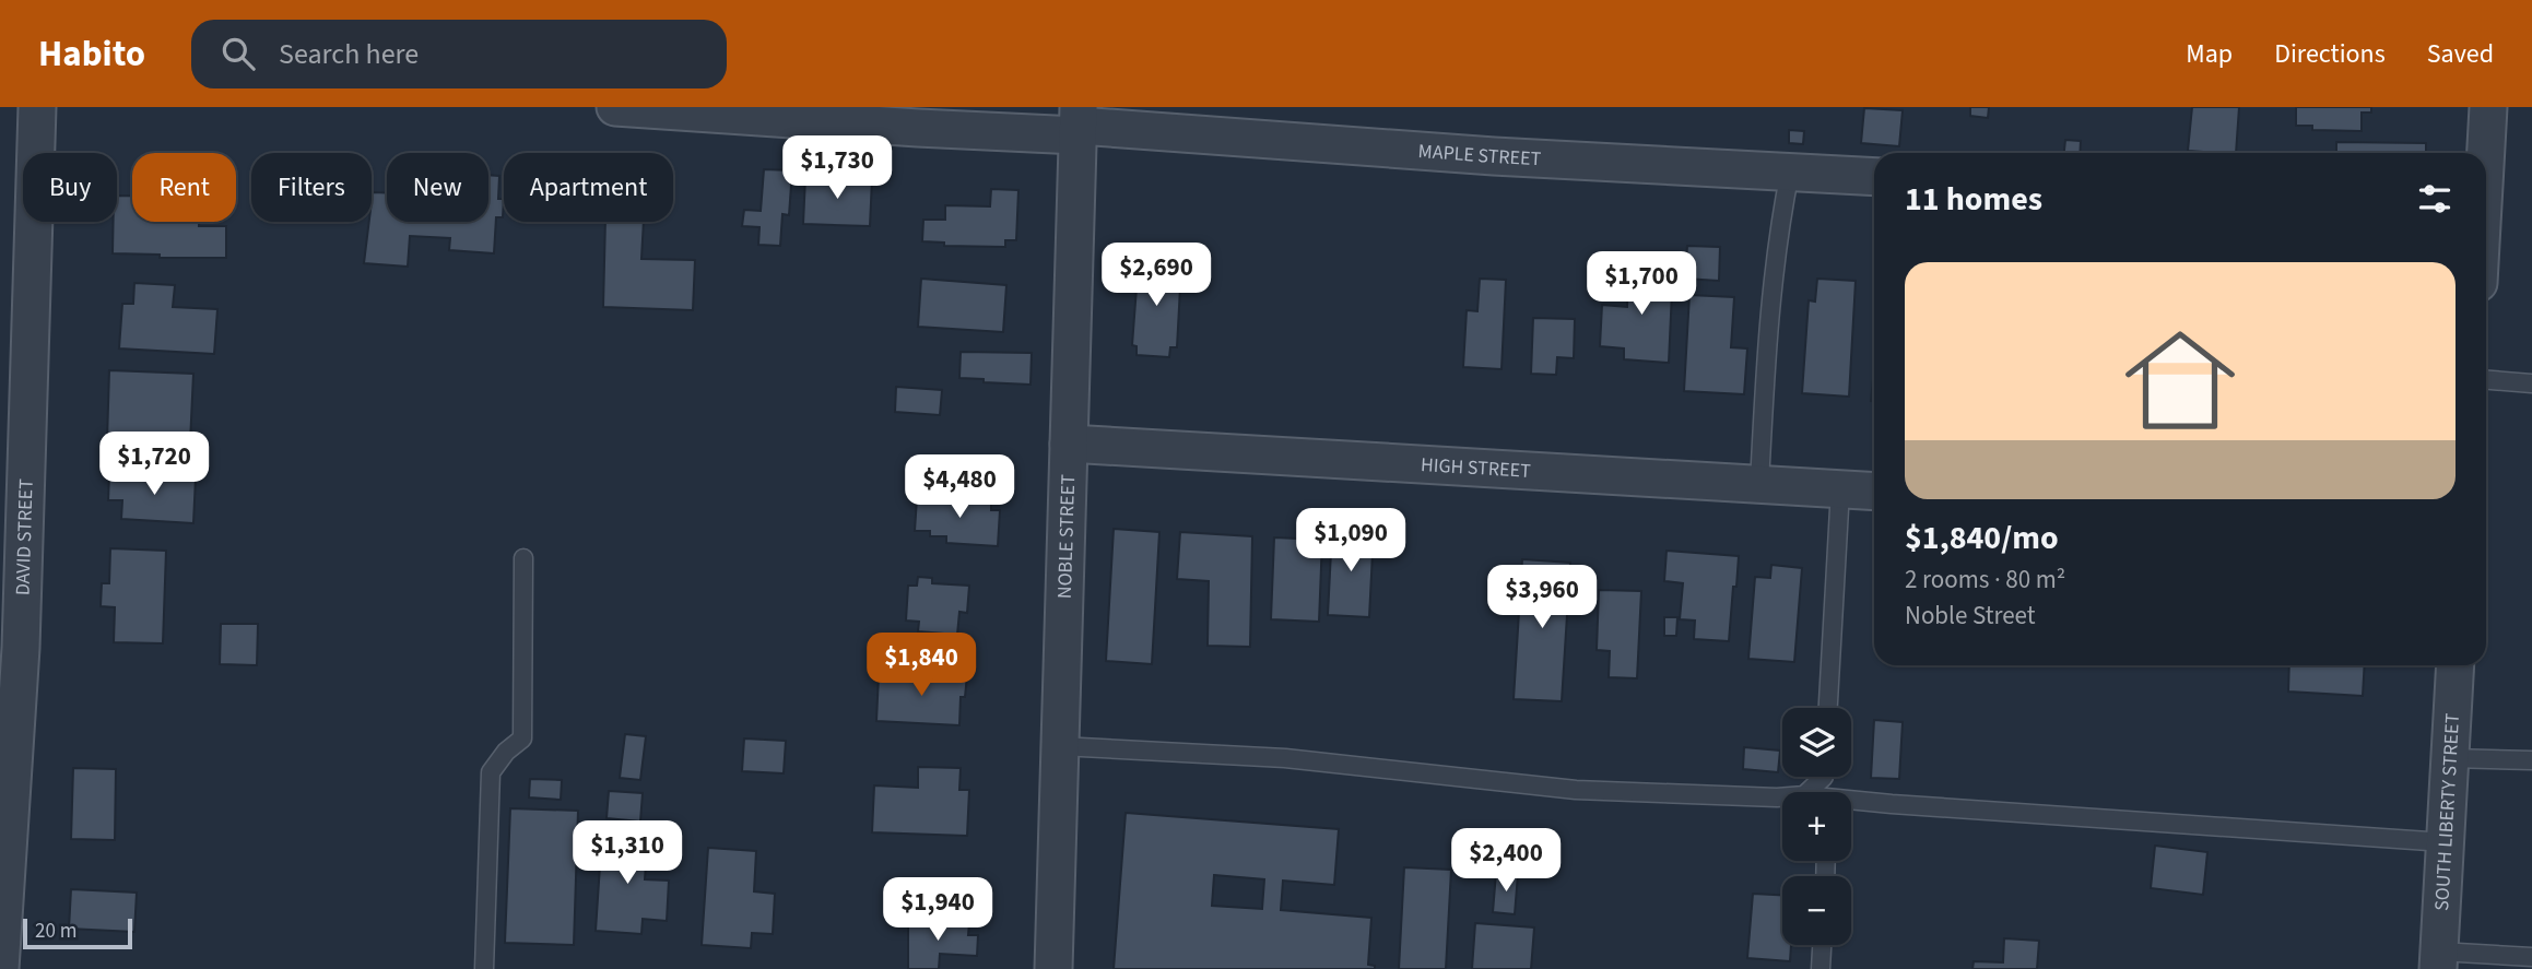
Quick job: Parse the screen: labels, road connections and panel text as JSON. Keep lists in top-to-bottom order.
{
  "streets": {
    "street": [
      "MAPLE STREET",
      "HIGH STREET",
      "NOBLE STREET",
      "DAVID STREET",
      "SOUTH LIBERTY STREET"
    ]
  },
  "crossings": [
    ["MAPLE STREET", "NOBLE STREET"],
    ["HIGH STREET", "NOBLE STREET"]
  ],
  "scale_bar": "20 m",
  "page": {
    "header": "Habito",
    "search": "Search here",
    "nav": ["Map", "Directions", "Saved"],
    "price": [
      "$1,730",
      "$2,690",
      "$1,700",
      "$1,720",
      "$4,480",
      "$1,090",
      "$3,960",
      "$1,840",
      "$1,310",
      "$2,400",
      "$1,940"
    ],
    "chip": [
      "Buy",
      "Rent",
      "Filters",
      "New",
      "Apartment"
    ],
    "heading": "11 homes",
    "list": [
      {
        "name": "$1,840/mo",
        "note": "2 rooms · 80 m² · Noble Street"
      }
    ],
    "map_buttons": ["+", "−"],
    "scale": "20 m"
  }
}
